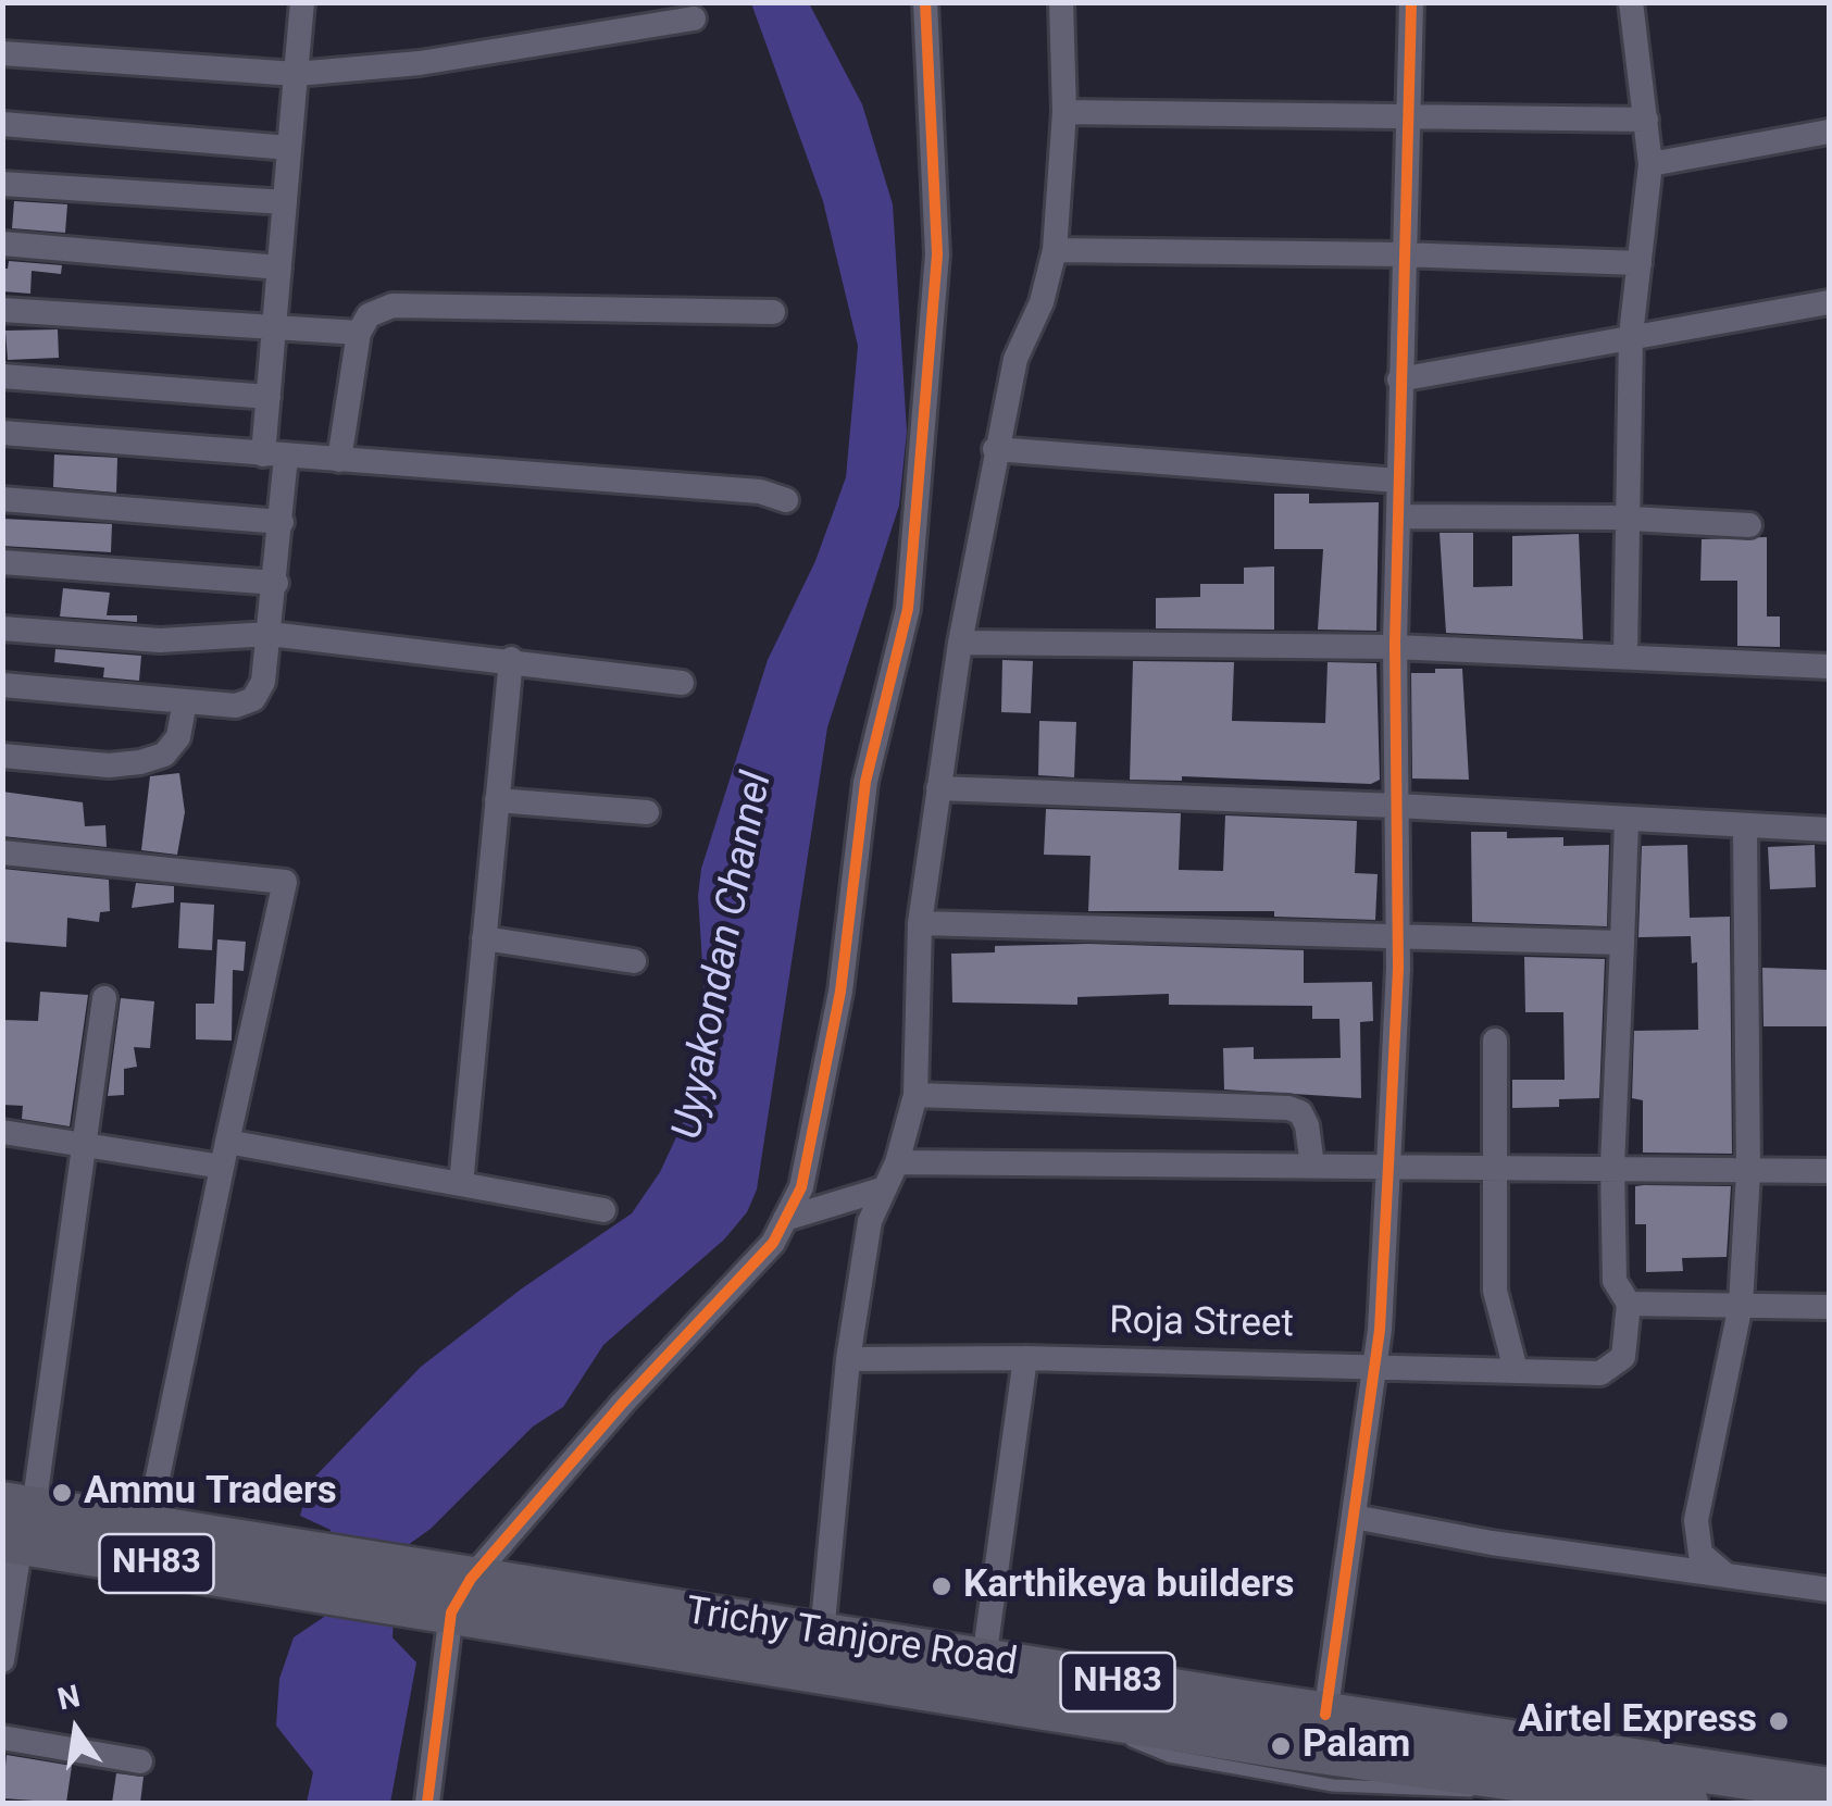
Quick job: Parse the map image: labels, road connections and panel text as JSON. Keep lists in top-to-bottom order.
{
  "streets": {
    "highway": ["NH83", "Trichy Tanjore Road"],
    "street": ["Roja Street"]
  },
  "water": ["Uyyakondan Channel"],
  "places": [
    "Ammu Traders",
    "Karthikeya builders",
    "Airtel Express",
    "Palam"
  ],
  "north": "top"
}
